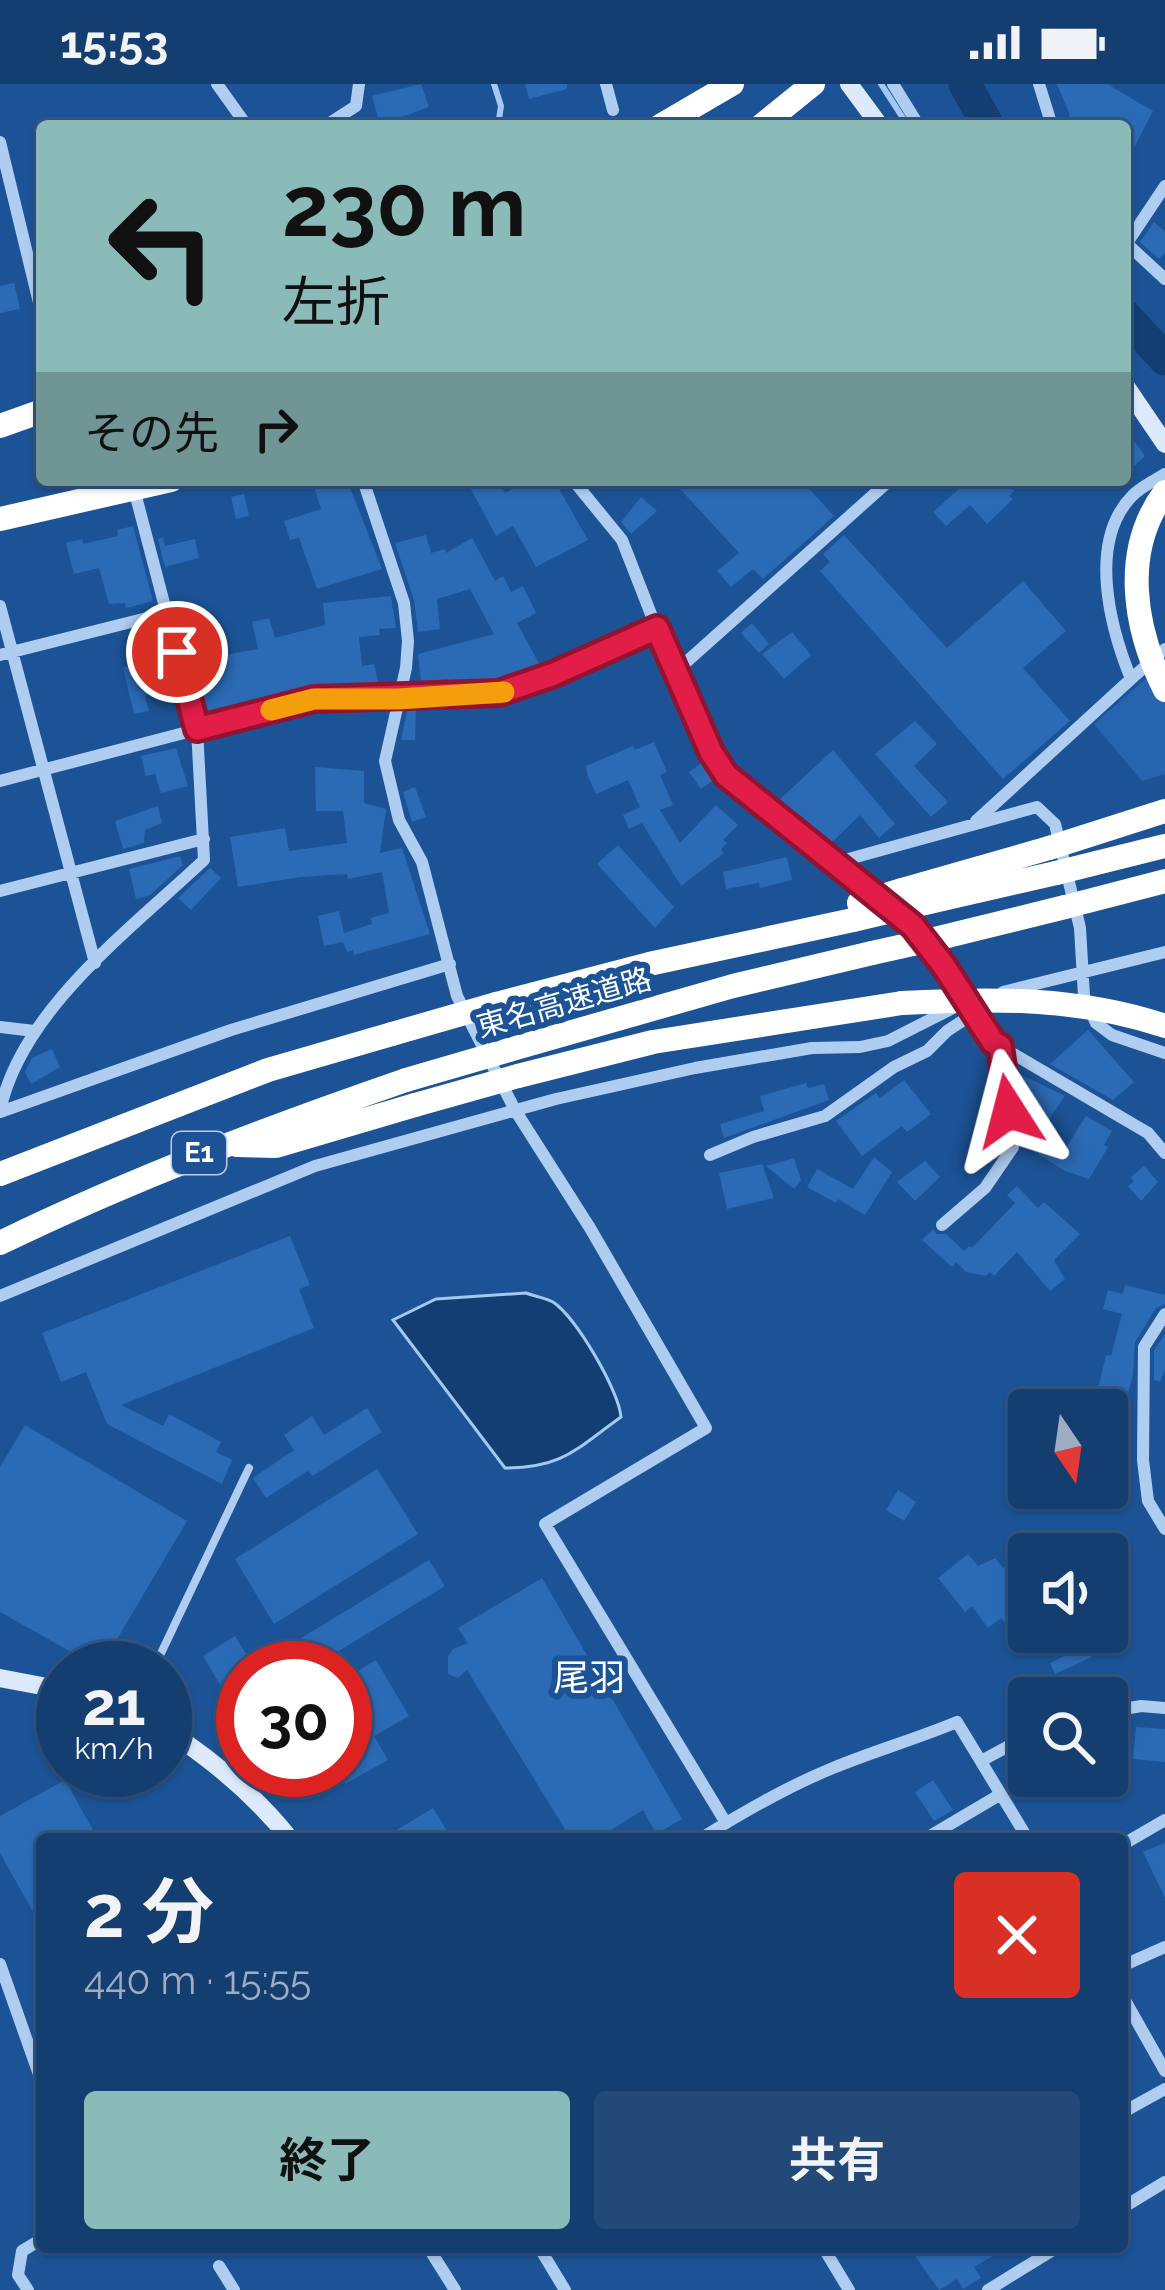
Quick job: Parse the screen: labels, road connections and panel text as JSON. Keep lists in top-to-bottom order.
{
  "streets": {
    "highway": ["東名高速道路", "E1"]
  },
  "districts": ["尾羽"],
  "north": "bottom",
  "page": {
    "status": "15:53",
    "turn": ["230 m", "左折"],
    "then": "その先",
    "speed": "21 km/h",
    "limit": "30",
    "heading": ["2 分", "440 m · 15:55"],
    "buttons": ["終了", "共有"]
  }
}
